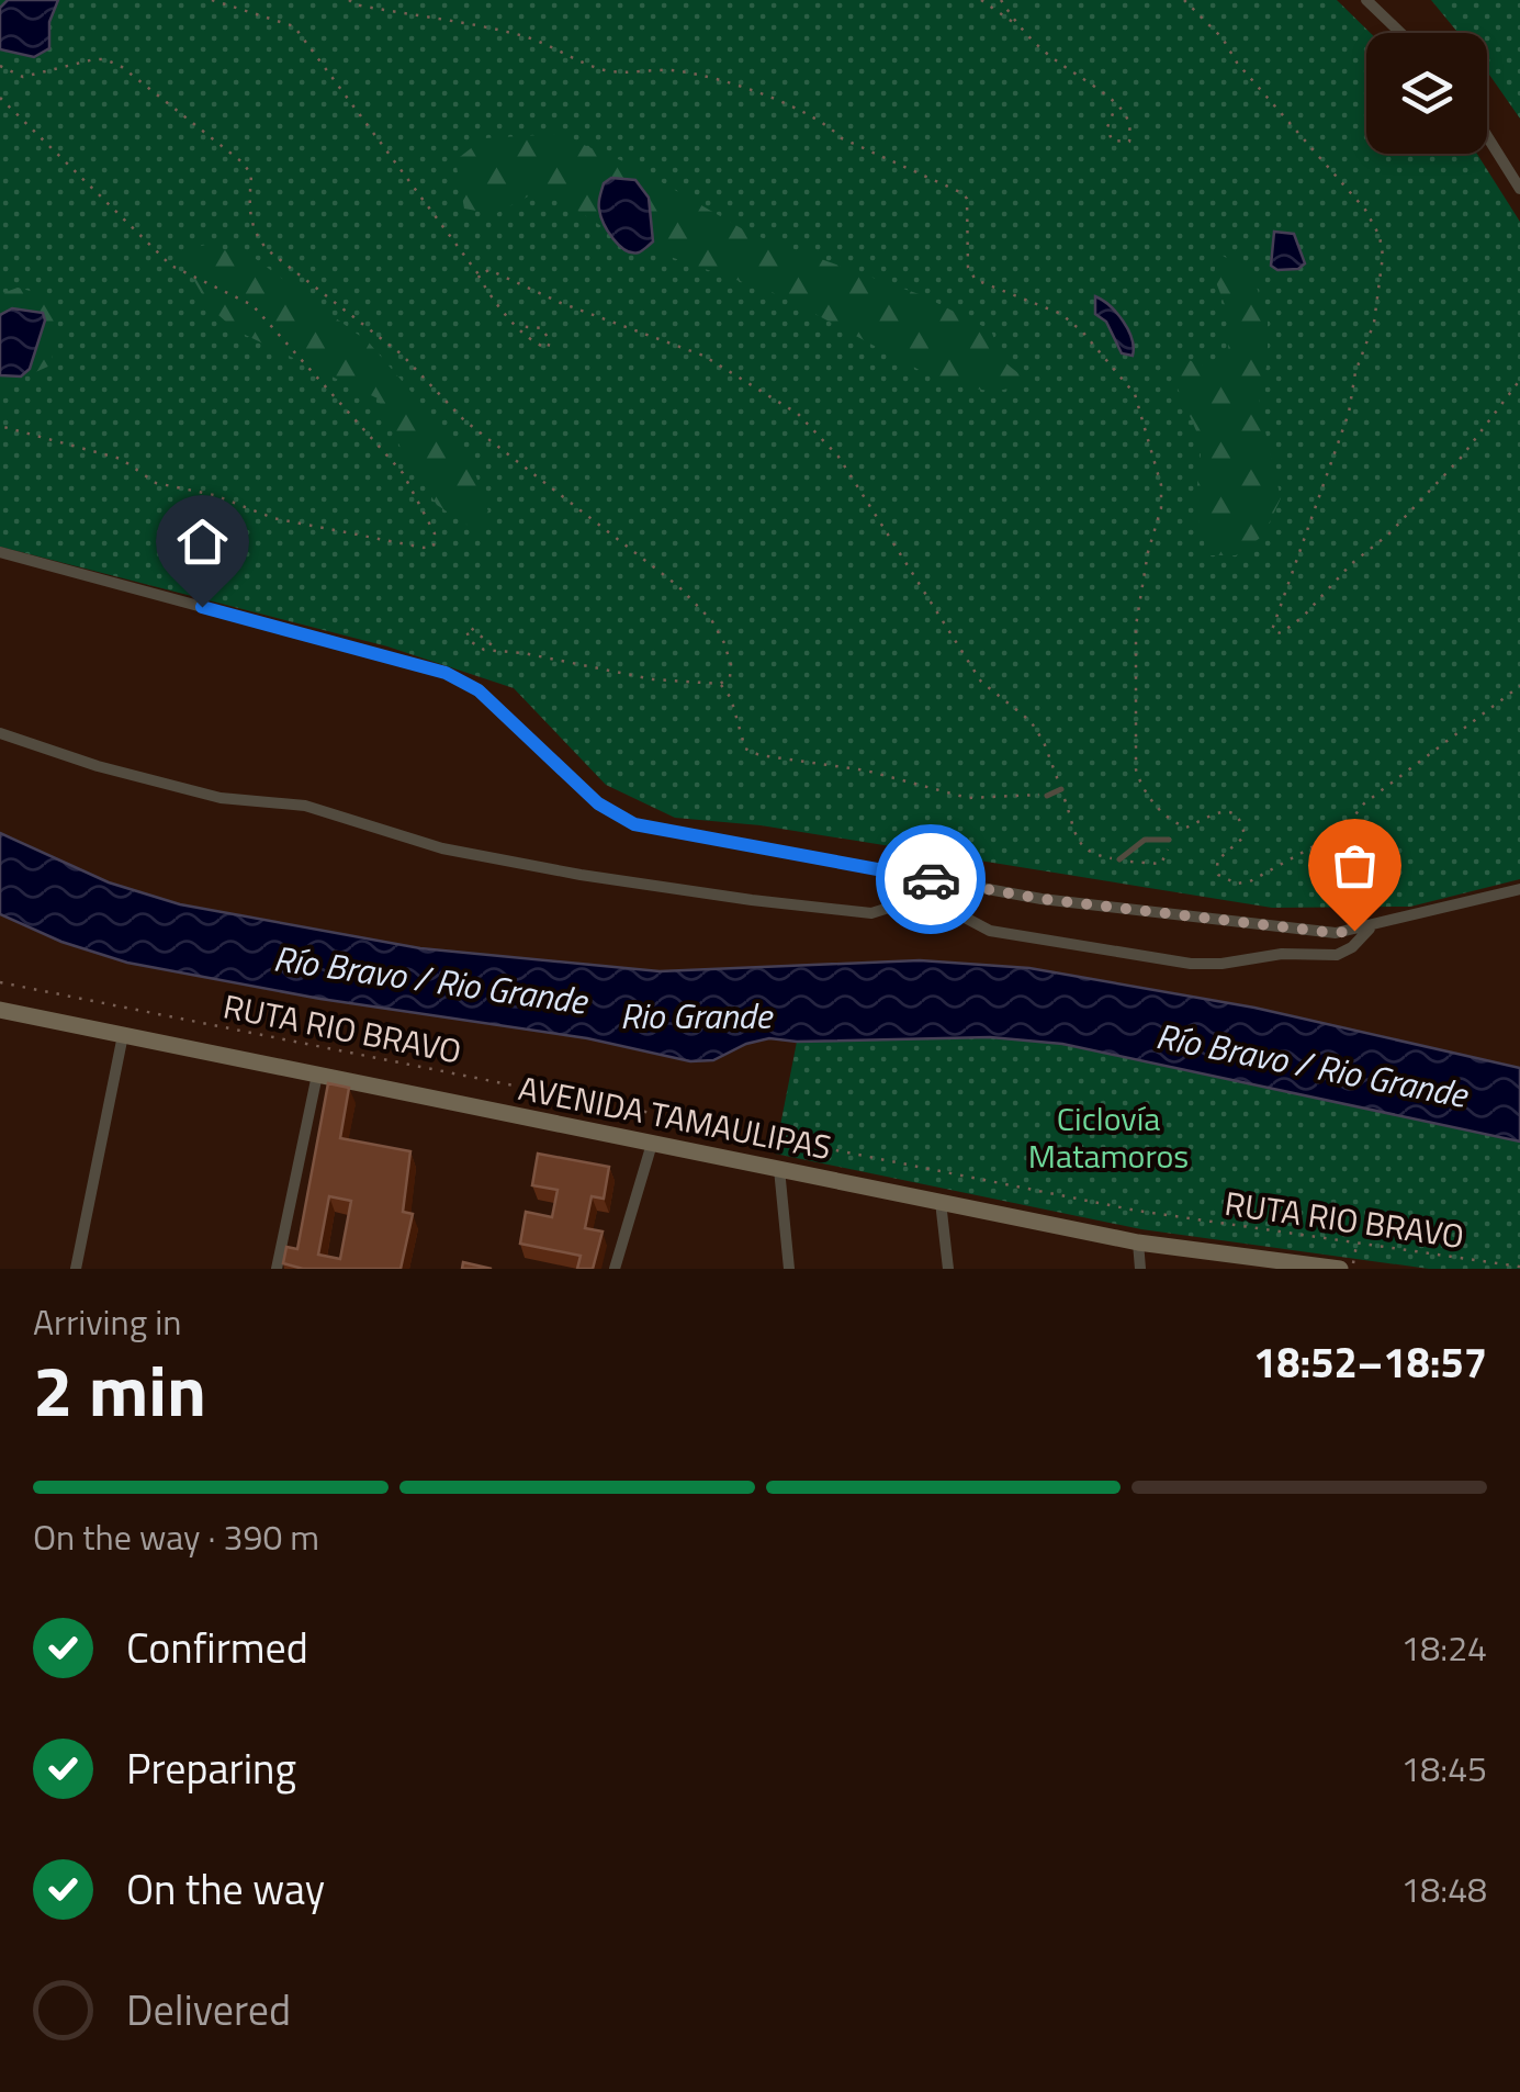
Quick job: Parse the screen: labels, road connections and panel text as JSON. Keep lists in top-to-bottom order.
{
  "streets": {
    "street": ["AVENIDA TAMAULIPAS"],
    "path": ["RUTA RIO BRAVO"]
  },
  "water": ["Río Bravo / Rio Grande", "Rio Grande"],
  "parks": ["Ciclovía Matamoros"],
  "page": {
    "heading": ["2 min", "Arriving in", "18:52–18:57"],
    "bar": "On the way · 390 m",
    "list": [
      ["Confirmed", "18:24"],
      ["Preparing", "18:45"],
      ["On the way", "18:48"],
      "Delivered"
    ]
  }
}
